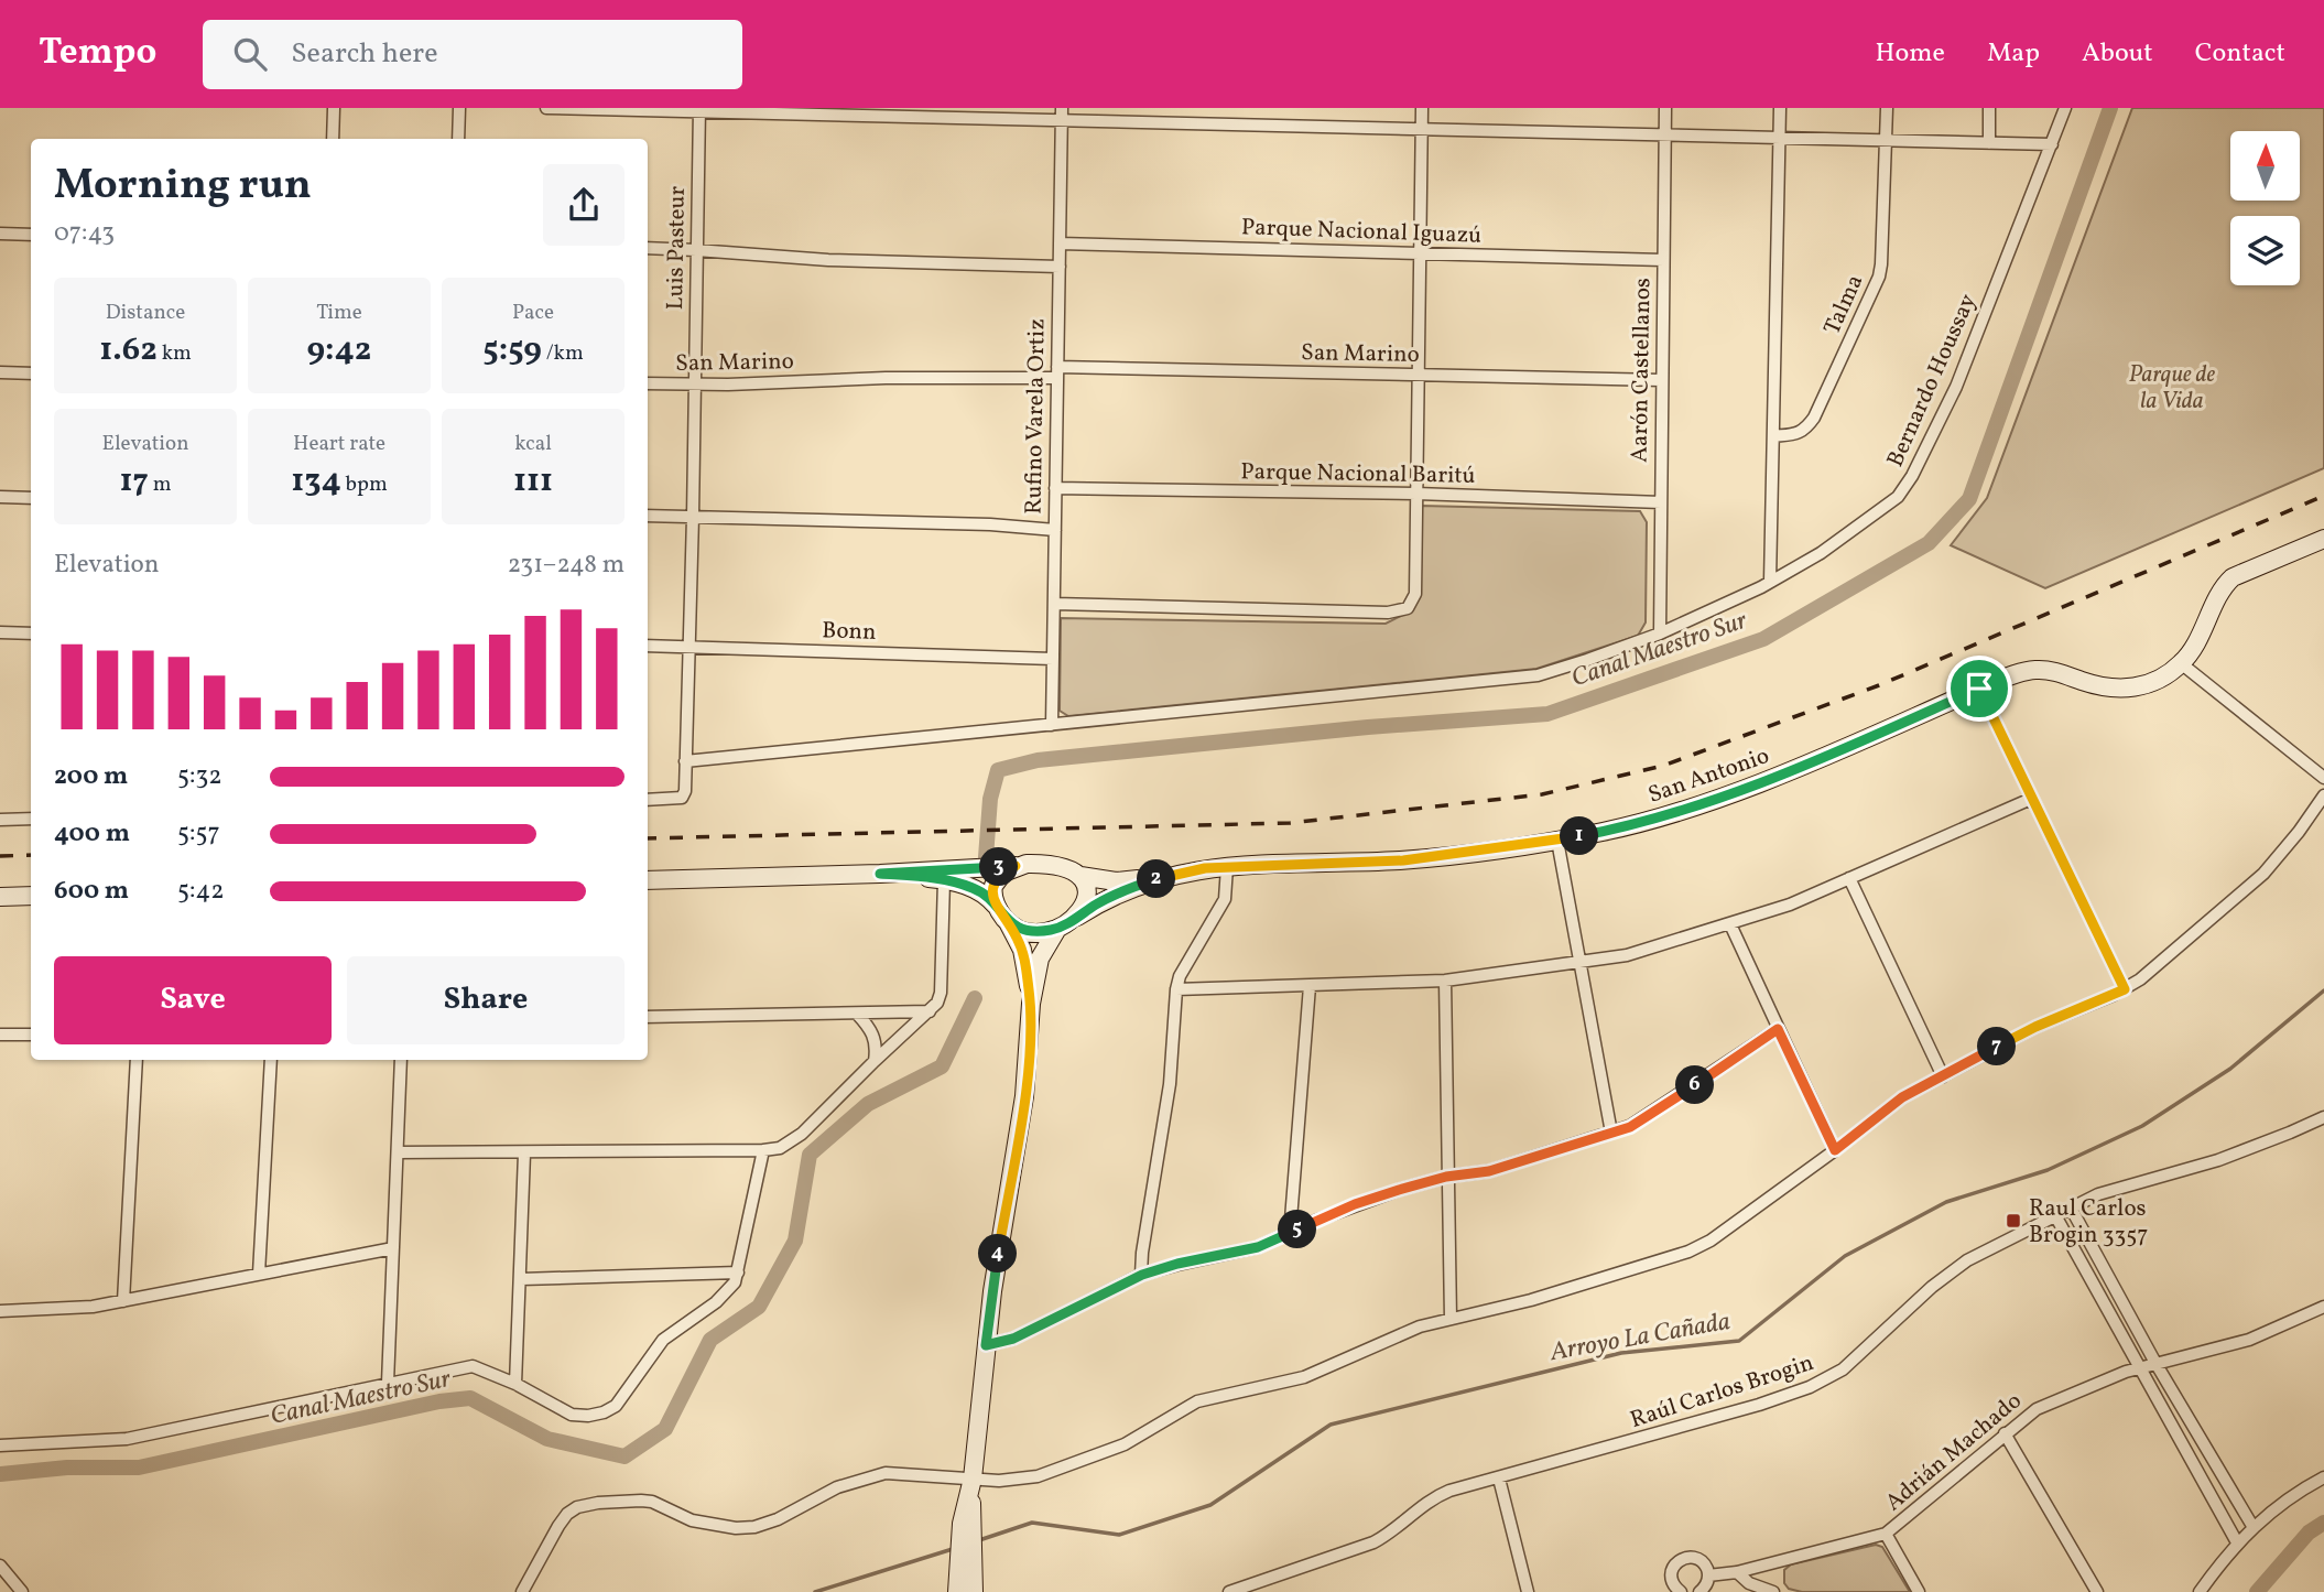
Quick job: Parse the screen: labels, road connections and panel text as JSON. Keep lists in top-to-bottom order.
{
  "streets": {
    "main road": ["San Antonio"],
    "street": [
      "Parque Nacional Iguazú",
      "Luis Pasteur",
      "Talma",
      "San Marino",
      "Aarón Castellanos",
      "Bernardo Houssay",
      "Rufino Varela Ortiz",
      "Parque Nacional Baritú",
      "Bonn",
      "Raúl Carlos Brogin",
      "Adrián Machado"
    ]
  },
  "crossings": [
    ["Parque Nacional Iguazú", "Aarón Castellanos"],
    ["Parque Nacional Iguazú", "Rufino Varela Ortiz"],
    ["Luis Pasteur", "San Marino"],
    ["Luis Pasteur", "Bernardo Houssay"],
    ["Luis Pasteur", "Bonn"],
    ["San Marino", "Aarón Castellanos"],
    ["San Marino", "Rufino Varela Ortiz"],
    ["Aarón Castellanos", "Bernardo Houssay"],
    ["Aarón Castellanos", "Parque Nacional Baritú"],
    ["Bernardo Houssay", "Rufino Varela Ortiz"],
    ["Rufino Varela Ortiz", "Parque Nacional Baritú"],
    ["Rufino Varela Ortiz", "Bonn"]
  ],
  "water": ["Canal Maestro Sur", "Arroyo La Cañada"],
  "parks": ["Parque de la Vida"],
  "places": {
    "transit": ["Raul Carlos Brogin 3357"]
  },
  "north": "top",
  "page": {
    "header": "Tempo",
    "search": "Search here",
    "nav": [
      "Home",
      "Map",
      "About",
      "Contact"
    ],
    "heading": ["Morning run", "07:43"],
    "stats": [
      ["Distance", "1.62 km"],
      ["Time", "9:42"],
      ["Pace", "5:59 /km"],
      ["Elevation", "17 m"],
      ["Heart rate", "134 bpm"],
      ["kcal", "111"]
    ],
    "chart": ["Elevation", "231–248 m"],
    "list": [
      {
        "name": "200 m",
        "note": "5:32"
      },
      {
        "name": "400 m",
        "note": "5:57"
      },
      {
        "name": "600 m",
        "note": "5:42"
      }
    ],
    "pins": [
      "1",
      "3",
      "2",
      "7",
      "6",
      "5",
      "4"
    ],
    "buttons": ["Save", "Share"]
  }
}
